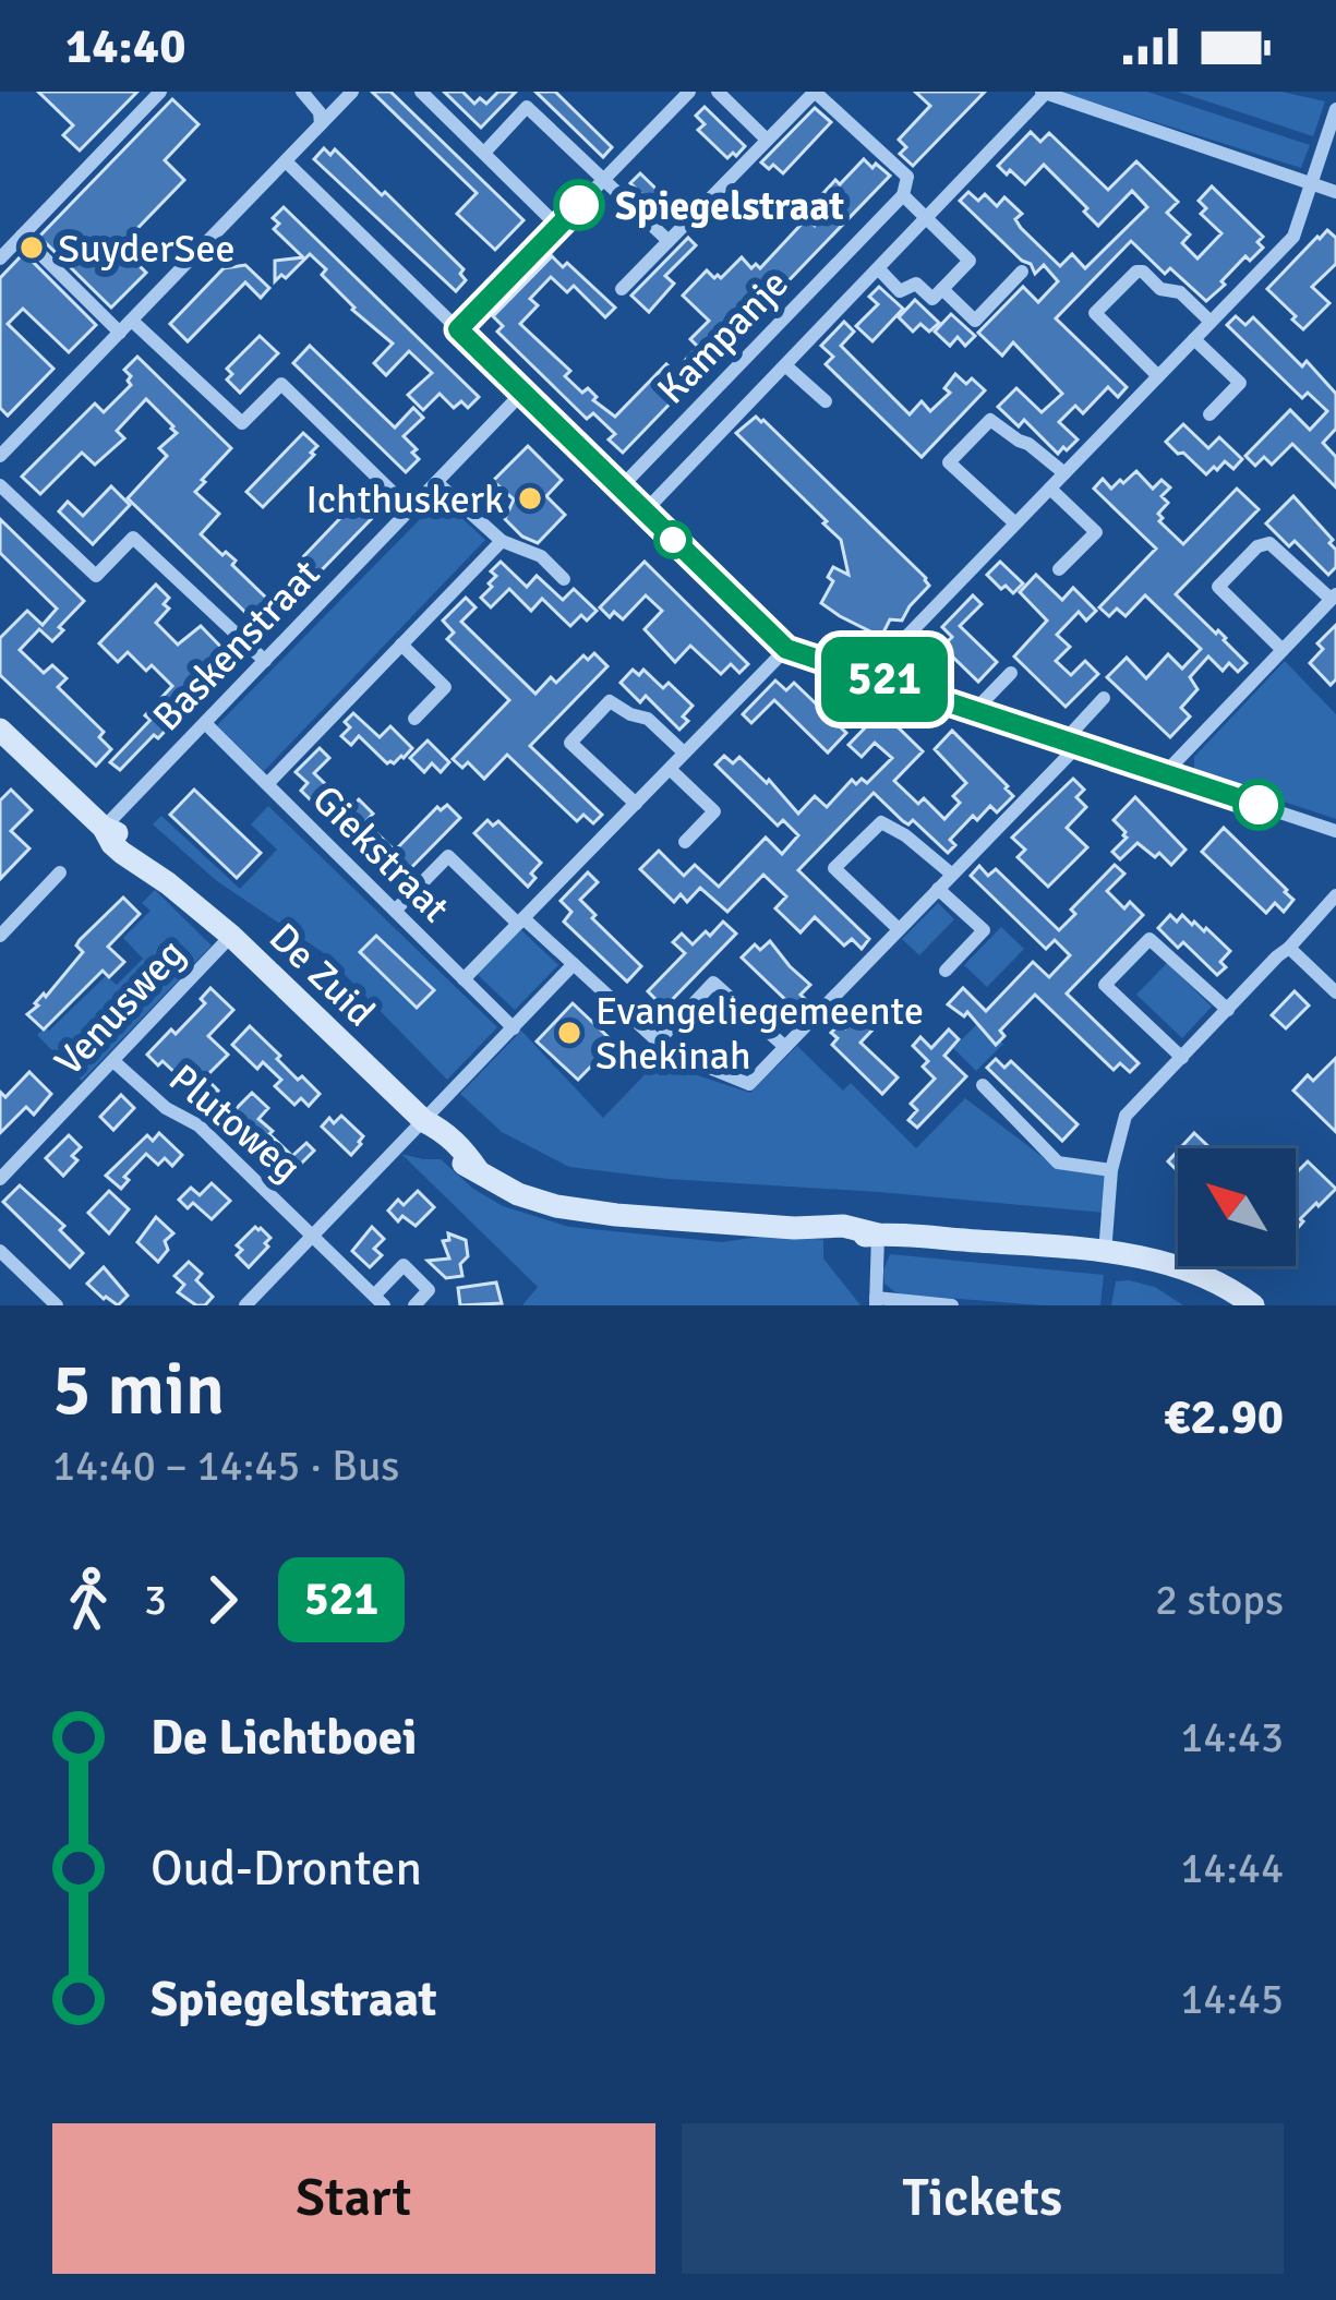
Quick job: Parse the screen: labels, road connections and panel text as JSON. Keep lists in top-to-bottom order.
{
  "streets": {
    "street": [
      "Kampanje",
      "Baskenstraat",
      "Giekstraat",
      "De Zuid",
      "Venusweg",
      "Plutoweg"
    ]
  },
  "crossings": [
    ["Baskenstraat", "Giekstraat"],
    ["Baskenstraat", "De Zuid"],
    ["De Zuid", "Venusweg"],
    ["Venusweg", "Plutoweg"]
  ],
  "places": [
    "Spiegelstraat",
    "SuyderSee",
    "Ichthuskerk",
    "Evangeliegemeente Shekinah"
  ],
  "lines": ["bus line 521"],
  "north": "top left",
  "page": {
    "status": "14:40",
    "on_map": "521",
    "heading": ["5 min", "14:40 – 14:45 · Bus", "€2.90"],
    "legs": ["3", "521", "2 stops"],
    "list": [
      {
        "name": "De Lichtboei",
        "value": "14:43"
      },
      {
        "name": "Oud-Dronten",
        "value": "14:44"
      },
      {
        "name": "Spiegelstraat",
        "value": "14:45"
      }
    ],
    "buttons": ["Start", "Tickets"]
  }
}
